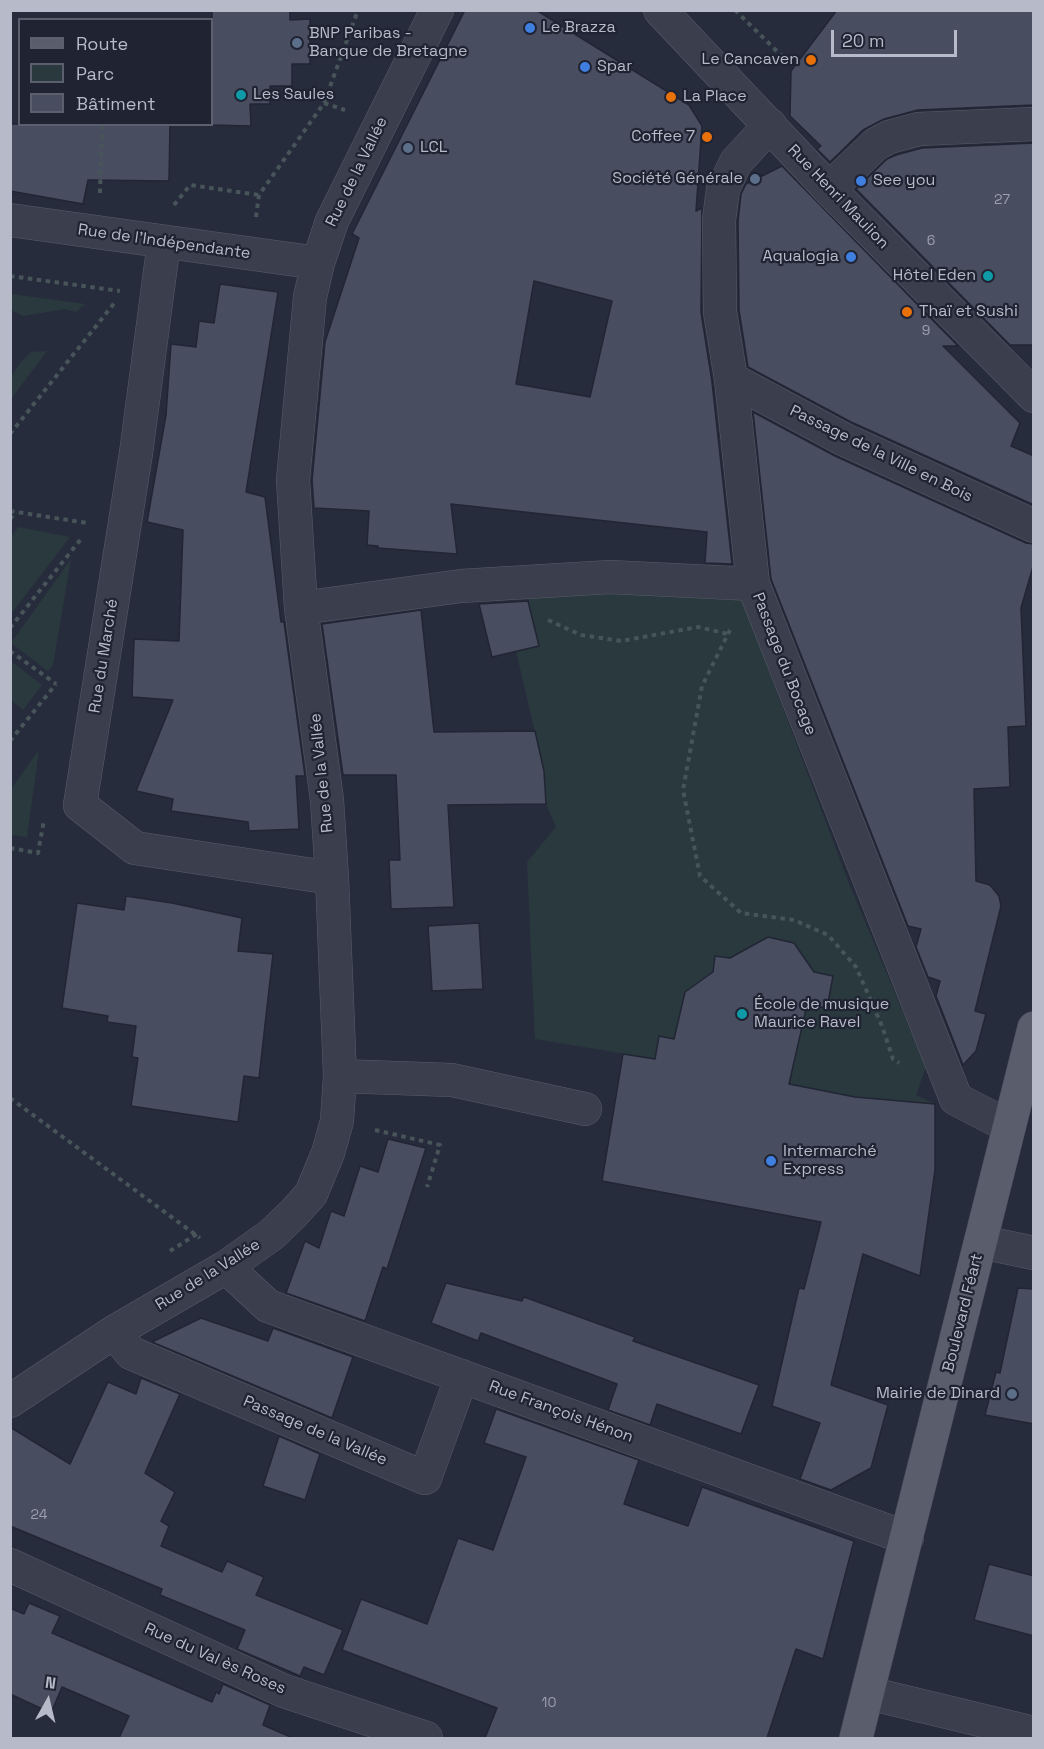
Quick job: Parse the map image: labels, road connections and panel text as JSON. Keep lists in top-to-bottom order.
{
  "streets": {
    "main road": ["Boulevard Féart"],
    "street": [
      "Rue de la Vallée",
      "Rue Henri Maulion",
      "Rue de l'Indépendante",
      "Passage de la Ville en Bois",
      "Rue du Marché",
      "Passage du Bocage",
      "Rue François Hénon",
      "Passage de la Vallée",
      "Rue du Val ès Roses"
    ]
  },
  "crossings": [
    ["Rue de la Vallée", "Rue de l'Indépendante"],
    ["Rue de la Vallée", "Rue du Marché"],
    ["Rue de la Vallée", "Rue François Hénon"],
    ["Rue de la Vallée", "Passage de la Vallée"],
    ["Rue Henri Maulion", "Passage du Bocage"],
    ["Rue de l'Indépendante", "Rue du Marché"],
    ["Passage de la Ville en Bois", "Passage du Bocage"],
    ["Passage du Bocage", "Boulevard Féart"],
    ["Boulevard Féart", "Rue François Hénon"],
    ["Rue François Hénon", "Passage de la Vallée"]
  ],
  "places": [
    "Le Brazza",
    "BNP Paribas - Banque de Bretagne",
    "Le Cancaven",
    "Spar",
    "Les Saules",
    "La Place",
    "Coffee 7",
    "LCL",
    "Société Générale",
    "See you",
    "Aqualogia",
    "Hôtel Eden",
    "Thaï et Sushi",
    "École de musique Maurice Ravel",
    "Intermarché Express",
    "Mairie de Dinard"
  ],
  "house_numbers": [
    "27",
    "6",
    "9",
    "24",
    "10"
  ],
  "legend": ["Route", "Parc", "Bâtiment"],
  "scale_bar": "20 m",
  "north": "top"
}
